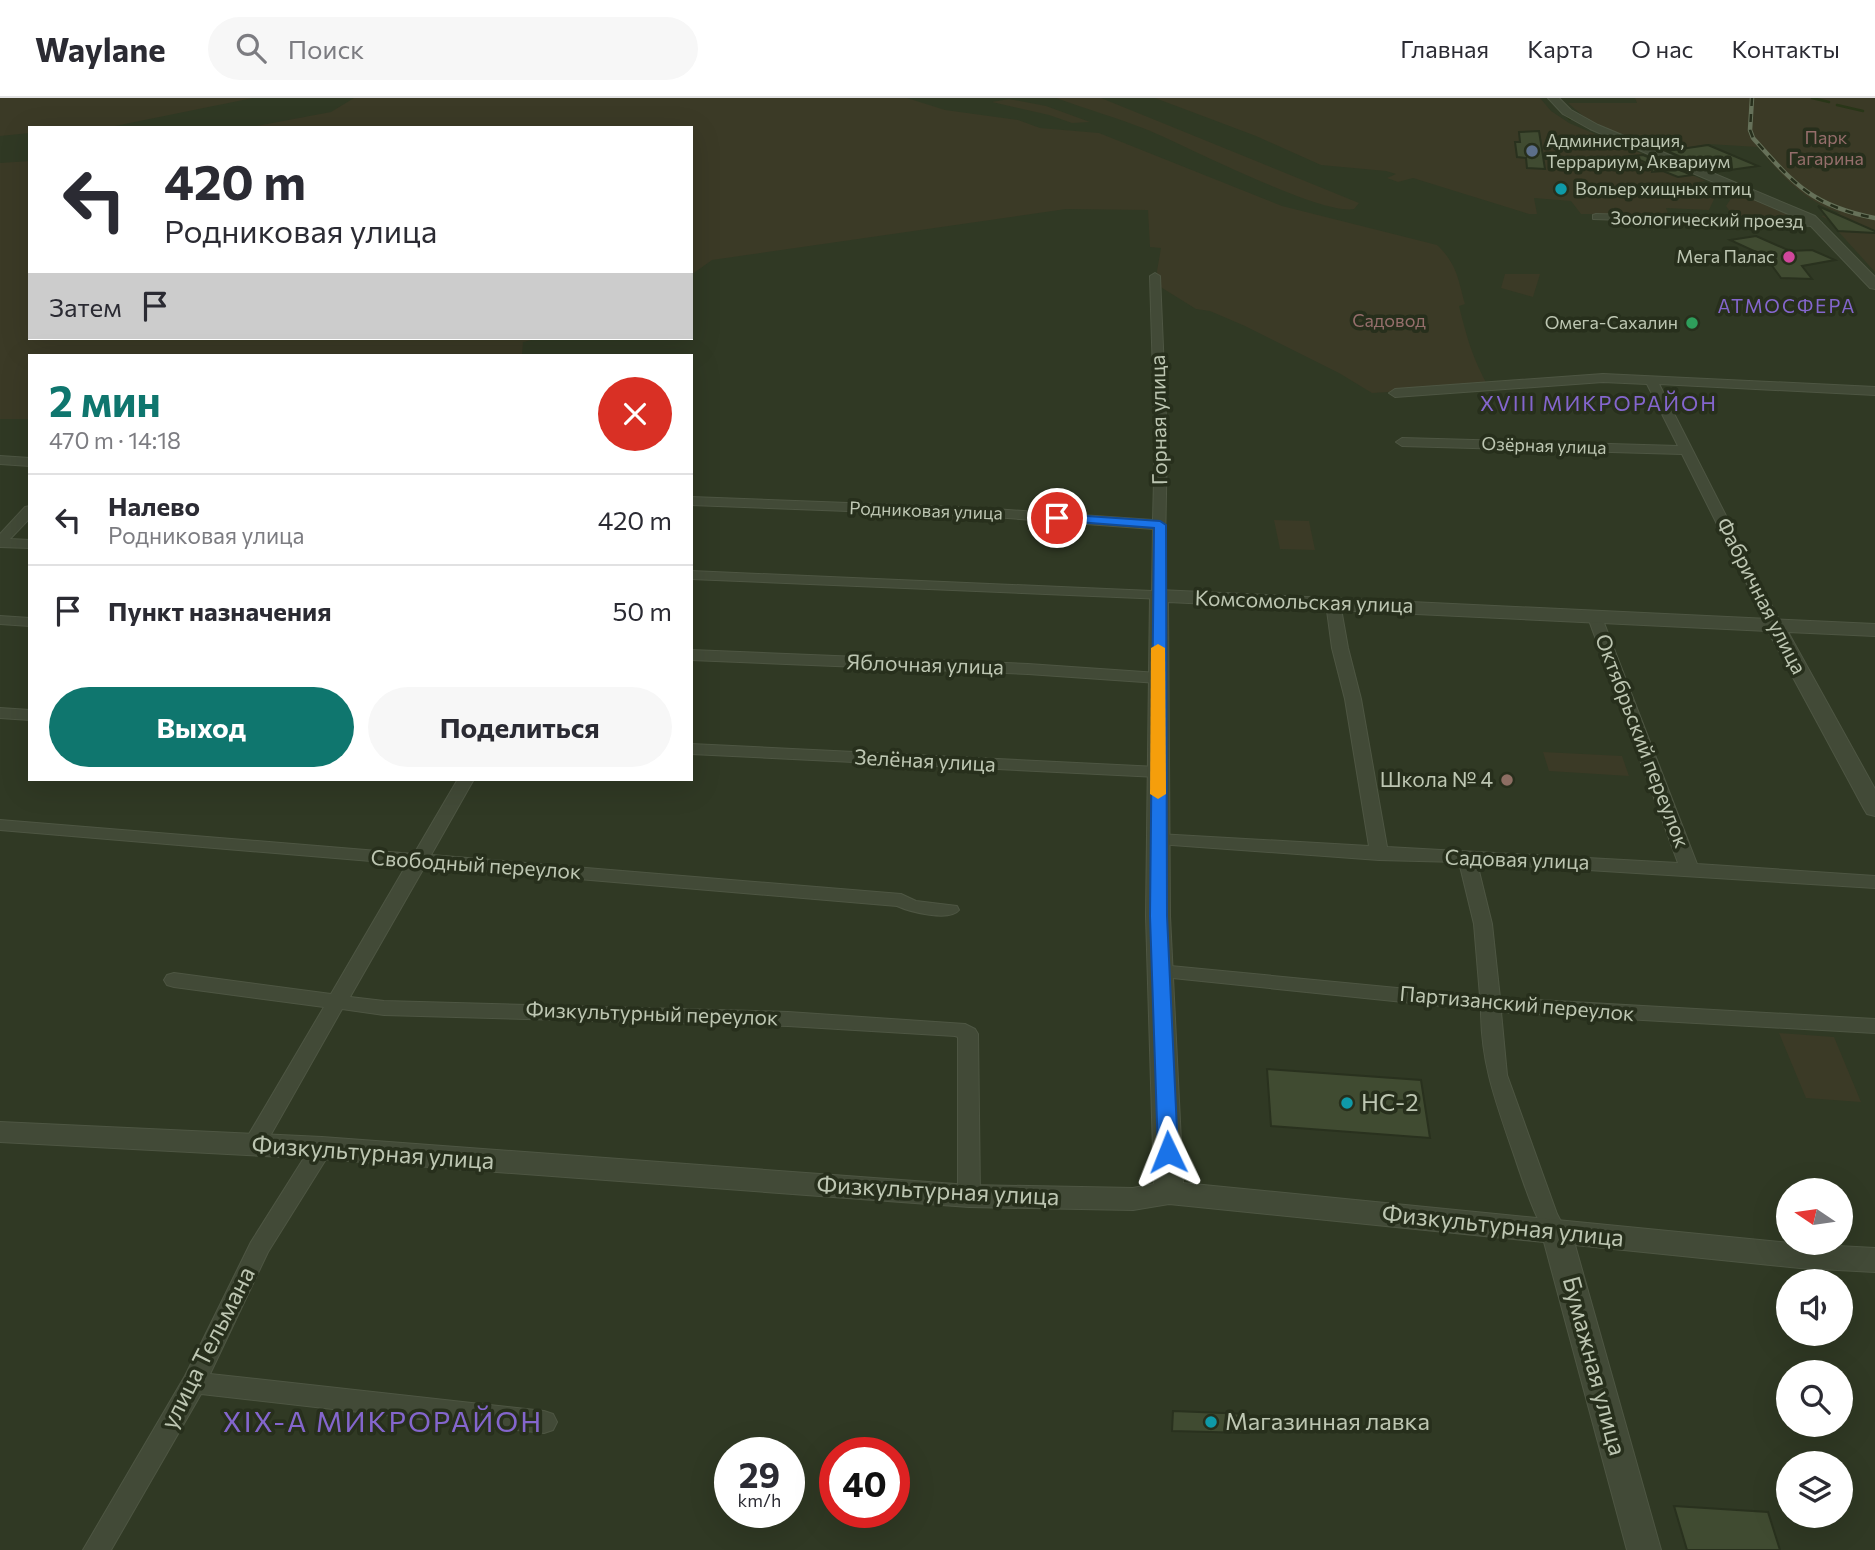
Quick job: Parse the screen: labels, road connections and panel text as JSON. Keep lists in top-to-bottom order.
{
  "streets": {
    "street": [
      "Зоологический проезд",
      "Горная улица",
      "Озёрная улица",
      "Родниковая улица",
      "Фабричная улица",
      "Комсомольская улица",
      "Яблочная улица",
      "Октябрьский переулок",
      "Зелёная улица",
      "Садовая улица",
      "Свободный переулок",
      "Партизанский переулок",
      "Физкультурный переулок",
      "Физкультурная улица",
      "улица Тельмана",
      "Бумажная улица"
    ]
  },
  "crossings": [
    ["Горная улица", "Родниковая улица"],
    ["Горная улица", "Комсомольская улица"],
    ["Горная улица", "Яблочная улица"],
    ["Горная улица", "Зелёная улица"],
    ["Горная улица", "Садовая улица"],
    ["Горная улица", "Партизанский переулок"],
    ["Горная улица", "Физкультурная улица"],
    ["Озёрная улица", "Фабричная улица"],
    ["Фабричная улица", "Комсомольская улица"],
    ["Комсомольская улица", "Октябрьский переулок"],
    ["Октябрьский переулок", "Садовая улица"],
    ["Садовая улица", "Бумажная улица"],
    ["Партизанский переулок", "Бумажная улица"],
    ["Физкультурный переулок", "Физкультурная улица"],
    ["Физкультурная улица", "улица Тельмана"],
    ["Физкультурная улица", "Бумажная улица"]
  ],
  "districts": ["АТМОСФЕРА", "XVIII МИКРОРАЙОН", "XIX-А МИКРОРАЙОН"],
  "parks": ["Парк Гагарина", "Садовод"],
  "places": [
    "Администрация, Террариум, Аквариум",
    "Вольер хищных птиц",
    "Мега Палас",
    "Омега-Сахалин",
    "Школа № 4",
    "НС-2",
    "Магазинная лавка"
  ],
  "north": "left",
  "page": {
    "header": "Waylane",
    "search": "Поиск",
    "nav": [
      "Главная",
      "Карта",
      "О нас",
      "Контакты"
    ],
    "turn": ["420 m", "Родниковая улица"],
    "then": "Затем",
    "heading": ["2 мин", "470 m · 14:18"],
    "list": [
      {
        "name": "Налево",
        "note": "Родниковая улица",
        "value": "420 m"
      },
      {
        "name": "Пункт назначения",
        "value": "50 m"
      }
    ],
    "buttons": ["Выход", "Поделиться"],
    "speed": "29 km/h",
    "limit": "40"
  }
}
